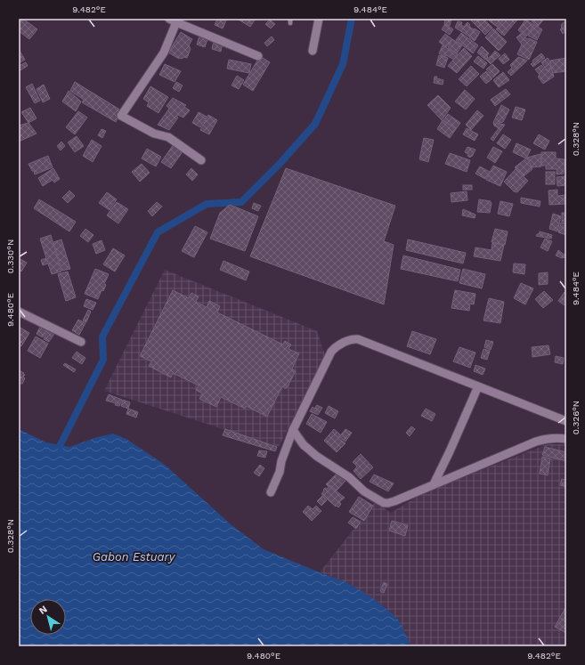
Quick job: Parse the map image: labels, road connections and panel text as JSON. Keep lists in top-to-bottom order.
{
  "water": ["Gabon Estuary"],
  "north": "top left",
  "coordinates": [
    "9.482°E",
    "9.484°E",
    "0.328°N",
    "0.330°N",
    "9.480°E",
    "0.326°N"
  ]
}
